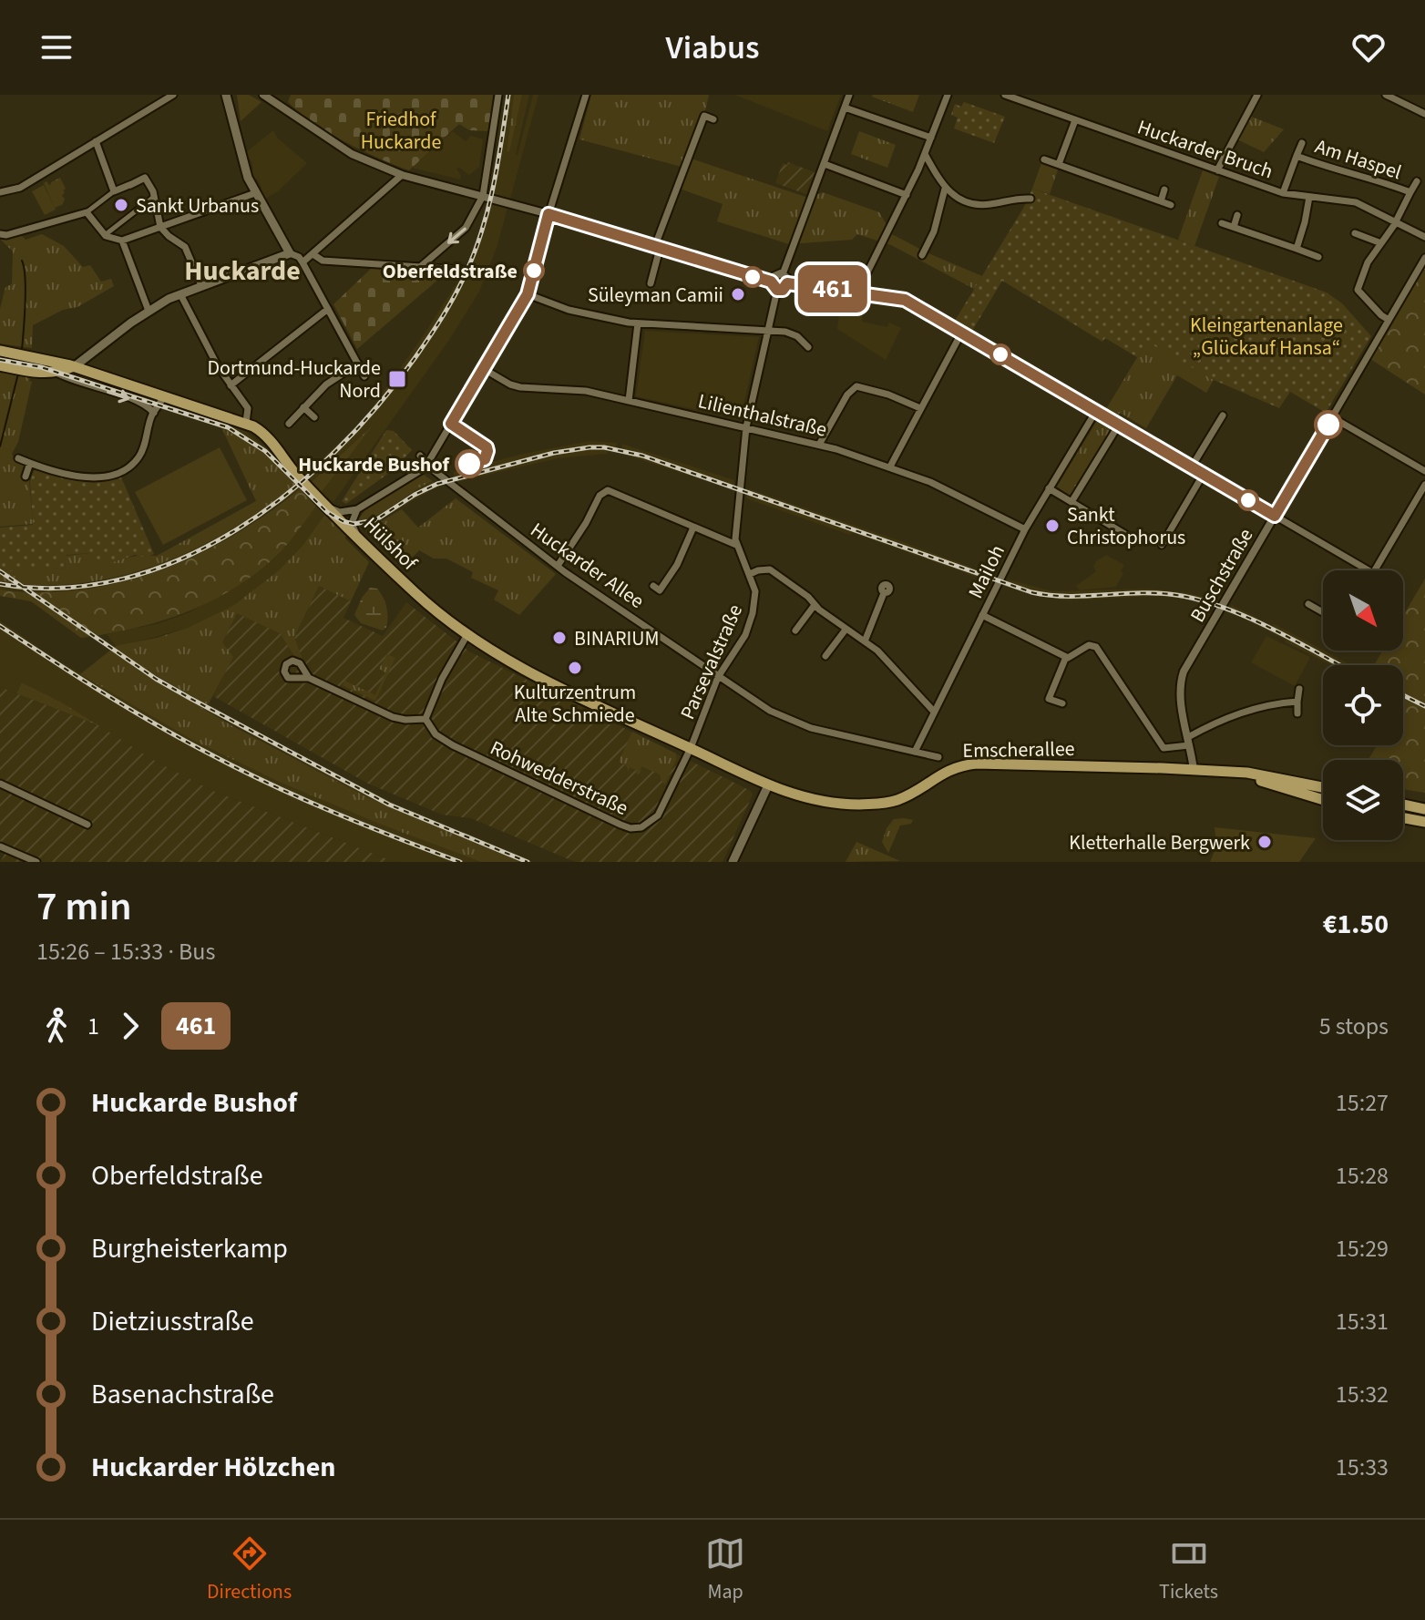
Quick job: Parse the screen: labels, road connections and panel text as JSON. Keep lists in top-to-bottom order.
{
  "streets": {
    "main road": ["Hülshof", "Emscherallee"],
    "street": [
      "Huckarder Bruch",
      "Am Haspel",
      "Lilienthalstraße",
      "Huckarder Allee",
      "Mailoh",
      "Buschstraße",
      "Parsevalstraße",
      "Rohwedderstraße"
    ]
  },
  "crossings": [
    ["Huckarder Bruch", "Am Haspel"],
    ["Lilienthalstraße", "Mailoh"],
    ["Lilienthalstraße", "Parsevalstraße"],
    ["Hülshof", "Parsevalstraße"],
    ["Hülshof", "Emscherallee"],
    ["Hülshof", "Rohwedderstraße"],
    ["Huckarder Allee", "Mailoh"],
    ["Huckarder Allee", "Parsevalstraße"],
    ["Buschstraße", "Emscherallee"],
    ["Parsevalstraße", "Emscherallee"],
    ["Parsevalstraße", "Rohwedderstraße"],
    ["Emscherallee", "Rohwedderstraße"]
  ],
  "districts": ["Huckarde"],
  "parks": ["Friedhof Huckarde", "Kleingartenanlage „Glückauf Hansa“"],
  "places": {
    "other": [
      "Sankt Urbanus",
      "Oberfeldstraße",
      "Süleyman Camii",
      "Huckarde Bushof",
      "Sankt Christophorus",
      "BINARIUM",
      "Kulturzentrum Alte Schmiede",
      "Kletterhalle Bergwerk"
    ],
    "transit": ["Dortmund-Huckarde Nord"]
  },
  "lines": ["bus line 461"],
  "north": "bottom right",
  "page": {
    "header": "Viabus",
    "on_map": "461",
    "heading": ["7 min", "15:26 – 15:33 · Bus", "€1.50"],
    "legs": ["1", "461", "5 stops"],
    "list": [
      {
        "name": "Huckarde Bushof",
        "value": "15:27"
      },
      {
        "name": "Oberfeldstraße",
        "value": "15:28"
      },
      {
        "name": "Burgheisterkamp",
        "value": "15:29"
      },
      {
        "name": "Dietziusstraße",
        "value": "15:31"
      },
      {
        "name": "Basenachstraße",
        "value": "15:32"
      },
      {
        "name": "Huckarder Hölzchen",
        "value": "15:33"
      }
    ],
    "tabs": ["Directions", "Map", "Tickets"]
  }
}
